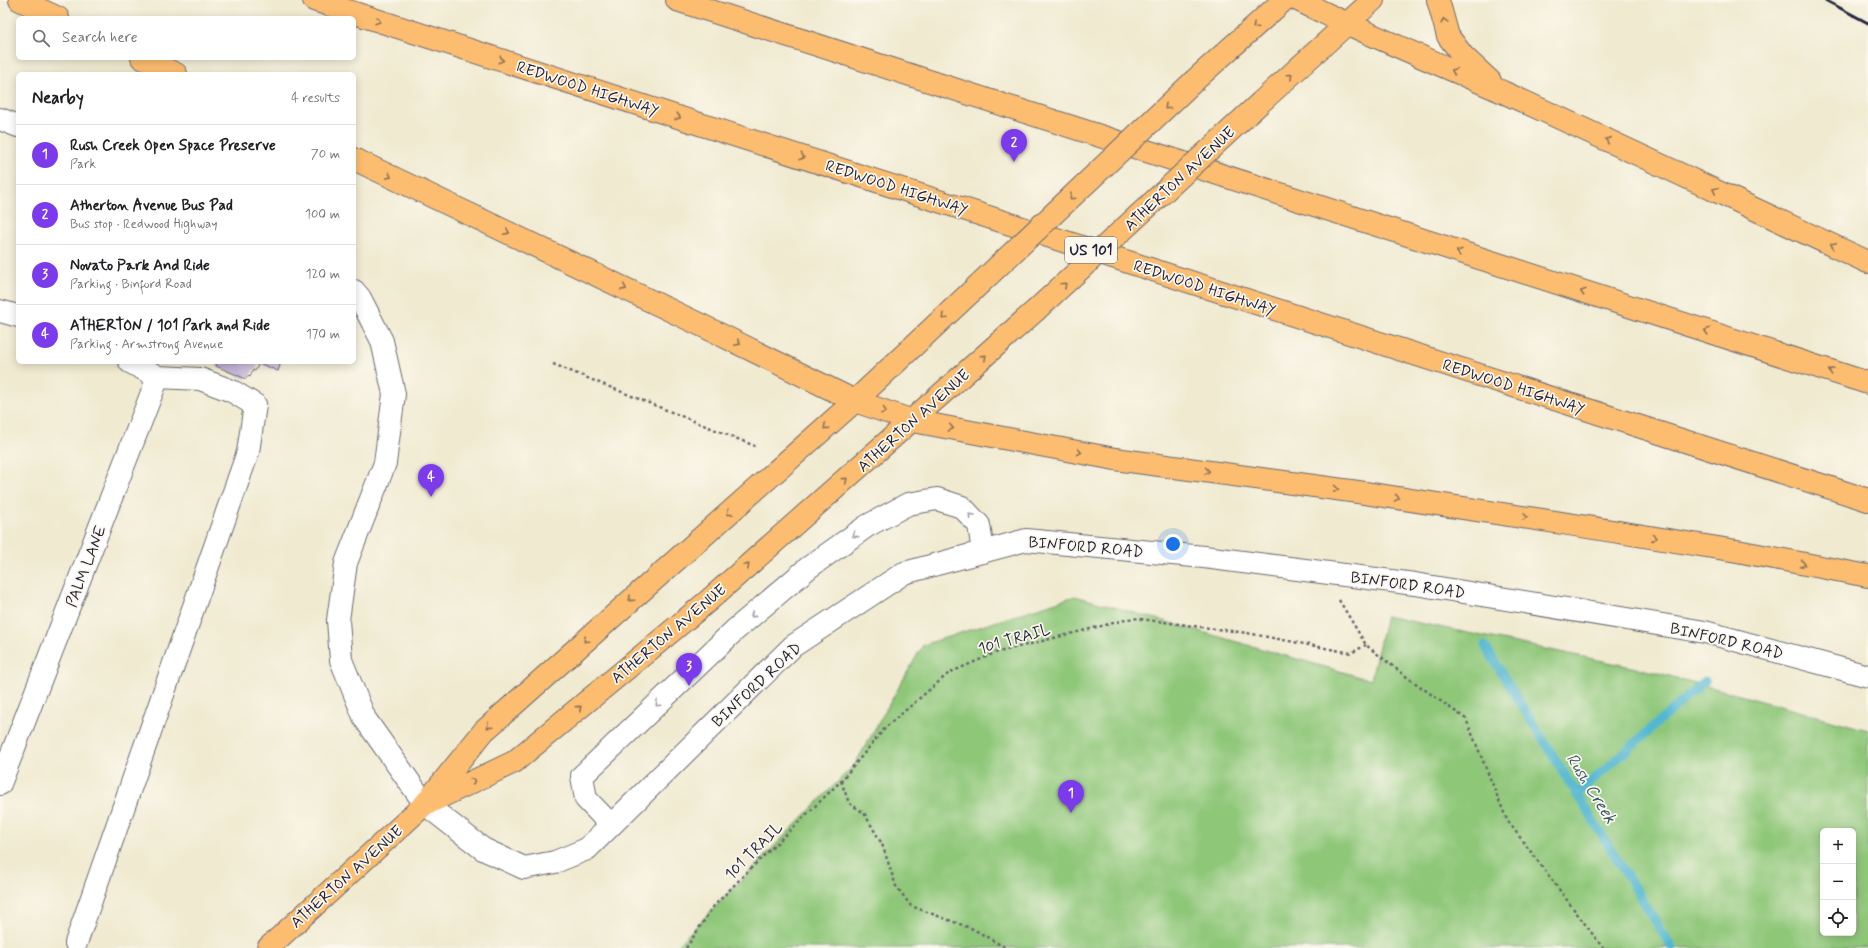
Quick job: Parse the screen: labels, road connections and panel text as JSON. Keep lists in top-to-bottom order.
{
  "streets": {
    "main road": ["REDWOOD HIGHWAY", "ATHERTON AVENUE", "US 101"],
    "street": ["BINFORD ROAD", "PALM LANE"],
    "path": ["101 TRAIL"]
  },
  "crossings": [
    ["ATHERTON AVENUE", "BINFORD ROAD"]
  ],
  "water": ["Rush Creek"],
  "page": {
    "search": "Search here",
    "heading": ["Nearby", "4 results"],
    "list": [
      {
        "mark": "1",
        "name": "Rush Creek Open Space Preserve",
        "note": "Park",
        "value": "70 m"
      },
      {
        "mark": "2",
        "name": "Atherton Avenue Bus Pad",
        "note": "Bus stop · Redwood Highway",
        "value": "100 m"
      },
      {
        "mark": "3",
        "name": "Novato Park And Ride",
        "note": "Parking · Binford Road",
        "value": "120 m"
      },
      {
        "mark": "4",
        "name": "ATHERTON / 101 Park and Ride",
        "note": "Parking · Armstrong Avenue",
        "value": "170 m"
      }
    ],
    "pins": [
      "2",
      "4",
      "3",
      "1"
    ],
    "map_buttons": ["+", "−"]
  }
}
